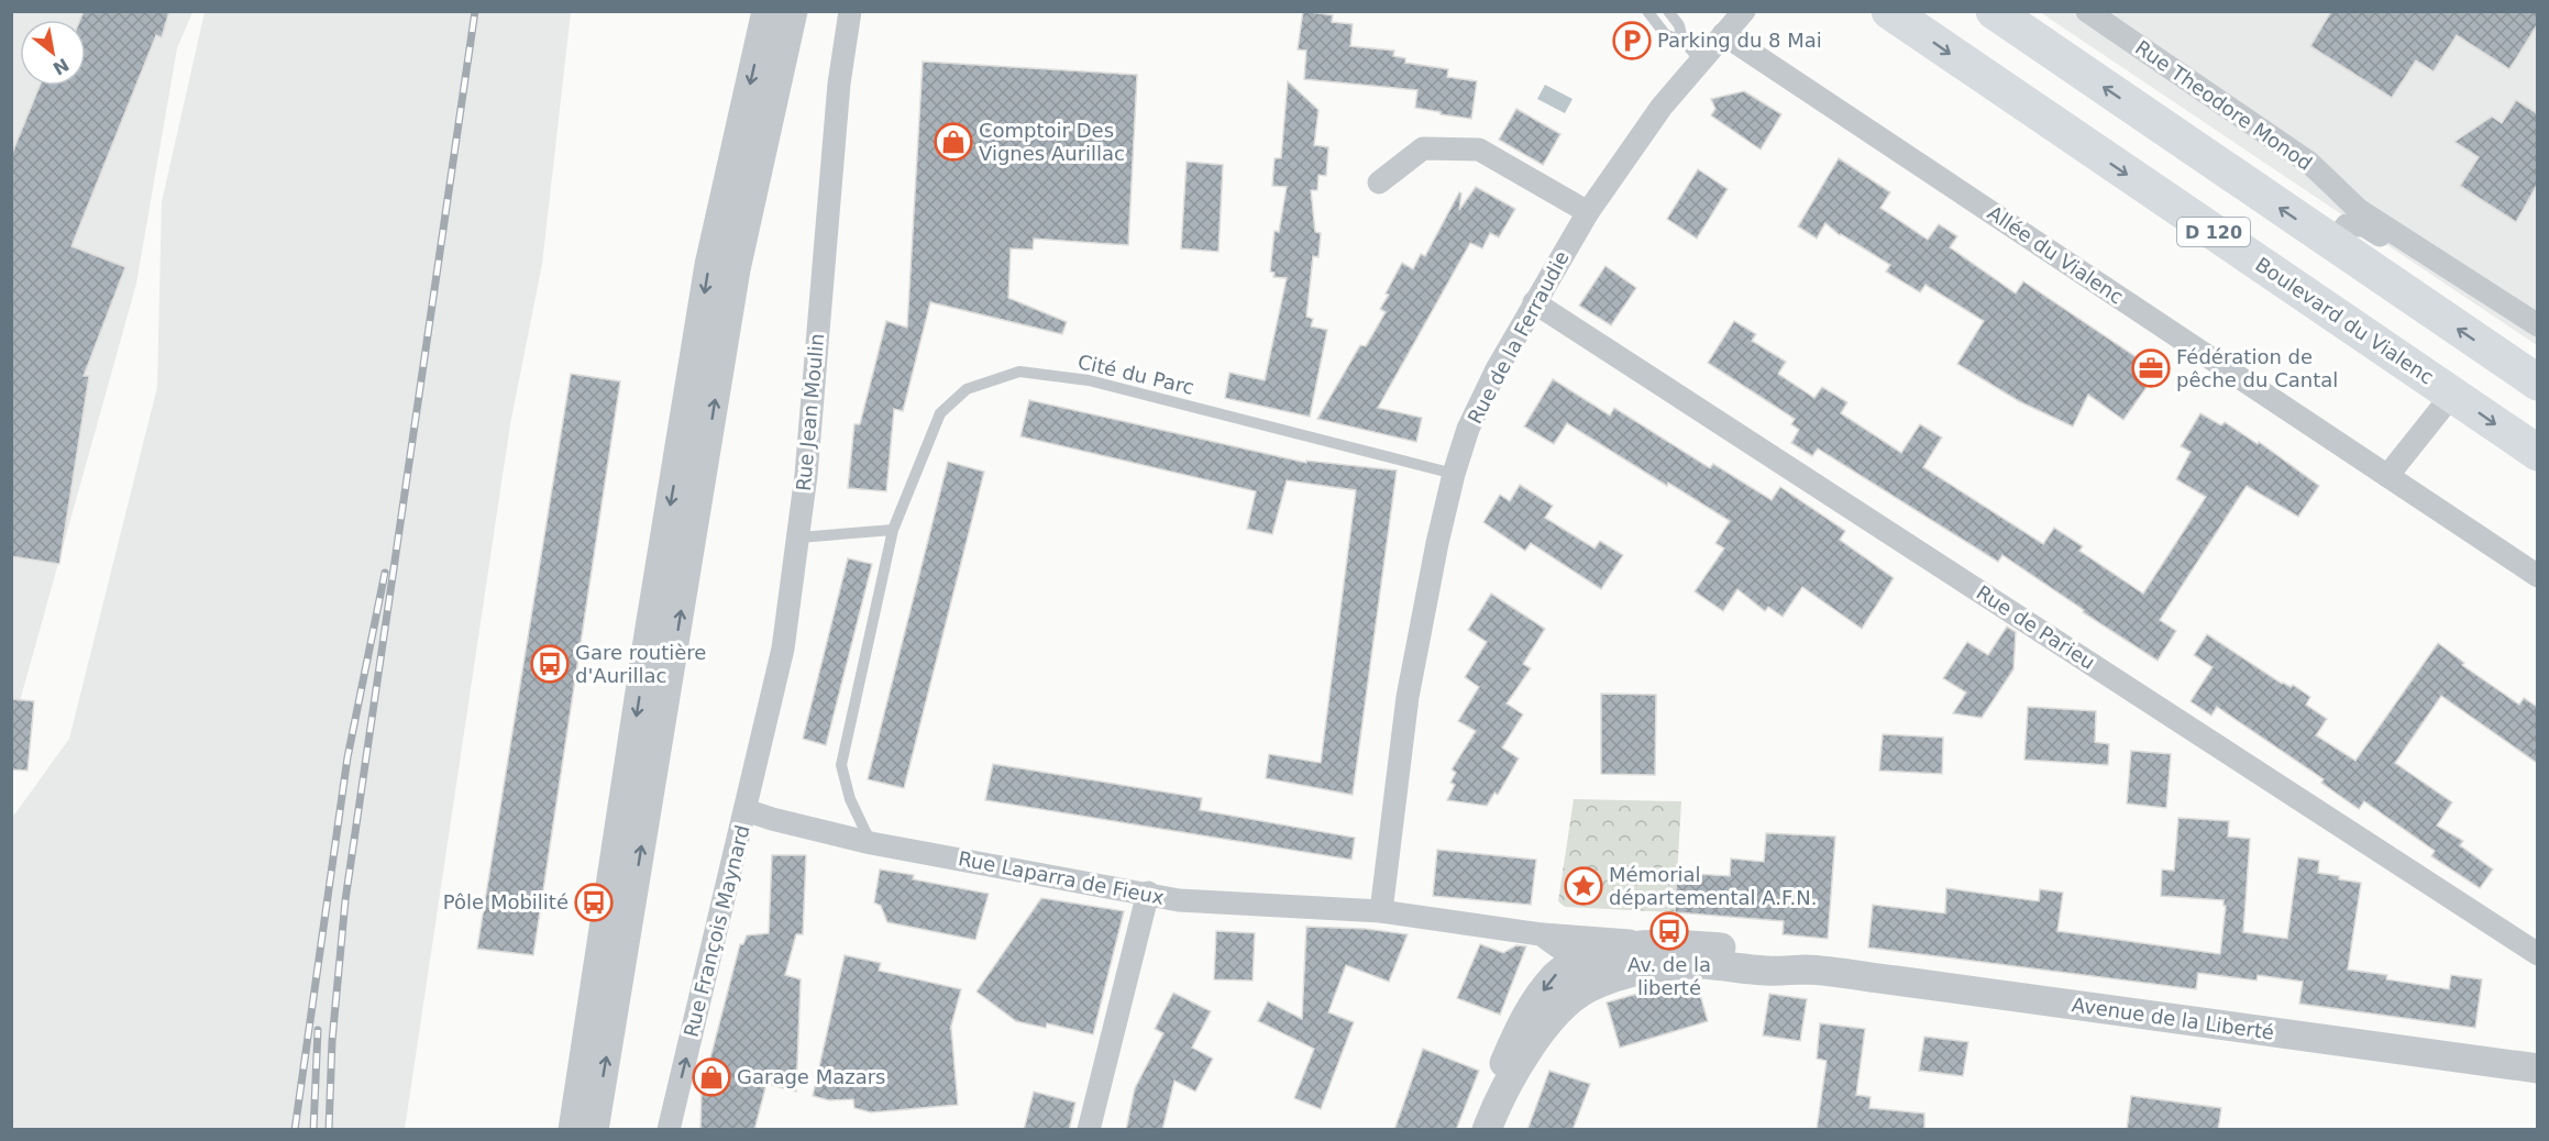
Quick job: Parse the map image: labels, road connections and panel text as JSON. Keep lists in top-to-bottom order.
{
  "streets": {
    "main road": ["D 120", "Boulevard du Vialenc"],
    "street": [
      "Rue Theodore Monod",
      "Allée du Vialenc",
      "Rue de la Ferraudie",
      "Rue Jean Moulin",
      "Rue de Parieu",
      "Rue Laparra de Fieux",
      "Rue François Maynard",
      "Avenue de la Liberté"
    ],
    "lane": ["Cité du Parc"]
  },
  "crossings": [
    ["Rue Theodore Monod", "D 120"],
    ["Allée du Vialenc", "Rue de la Ferraudie"],
    ["Rue de la Ferraudie", "Cité du Parc"],
    ["Rue de la Ferraudie", "Rue de Parieu"],
    ["Rue de la Ferraudie", "Rue Laparra de Fieux"],
    ["Rue de la Ferraudie", "Avenue de la Liberté"],
    ["Cité du Parc", "Rue Laparra de Fieux"],
    ["Rue Jean Moulin", "Rue Laparra de Fieux"],
    ["Rue Jean Moulin", "Rue François Maynard"],
    ["Rue Laparra de Fieux", "Rue François Maynard"],
    ["Rue Laparra de Fieux", "Avenue de la Liberté"]
  ],
  "places": {
    "parking": ["Parking du 8 Mai"],
    "shop": ["Comptoir Des Vignes Aurillac", "Garage Mazars"],
    "office": ["Fédération de pêche du Cantal"],
    "bus stop": ["Gare routière d'Aurillac", "Pôle Mobilité", "Av. de la liberté"],
    "place": ["Mémorial départemental A.F.N."]
  },
  "north": "bottom right"
}
